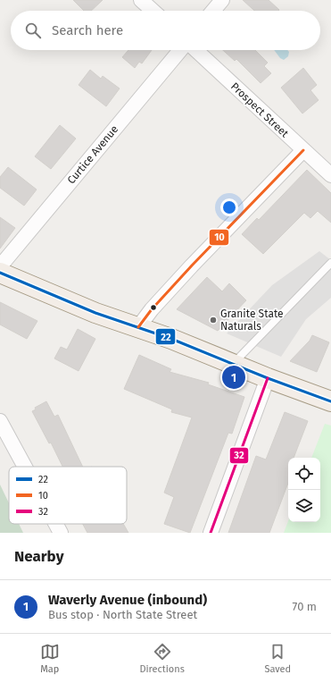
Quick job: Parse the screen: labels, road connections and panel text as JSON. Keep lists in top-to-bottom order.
{
  "streets": {
    "street": ["Prospect Street", "Curtice Avenue"]
  },
  "places": ["Granite State Naturals"],
  "lines": ["transit line 10", "transit line 22", "transit line 32"],
  "legend": ["22", "10", "32"],
  "page": {
    "search": "Search here",
    "pins": "1",
    "heading": "Nearby",
    "list": [
      {
        "mark": "1",
        "name": "Waverly Avenue (inbound)",
        "note": "Bus stop · North State Street",
        "value": "70 m"
      }
    ],
    "nav": ["Map", "Directions", "Saved"]
  }
}
